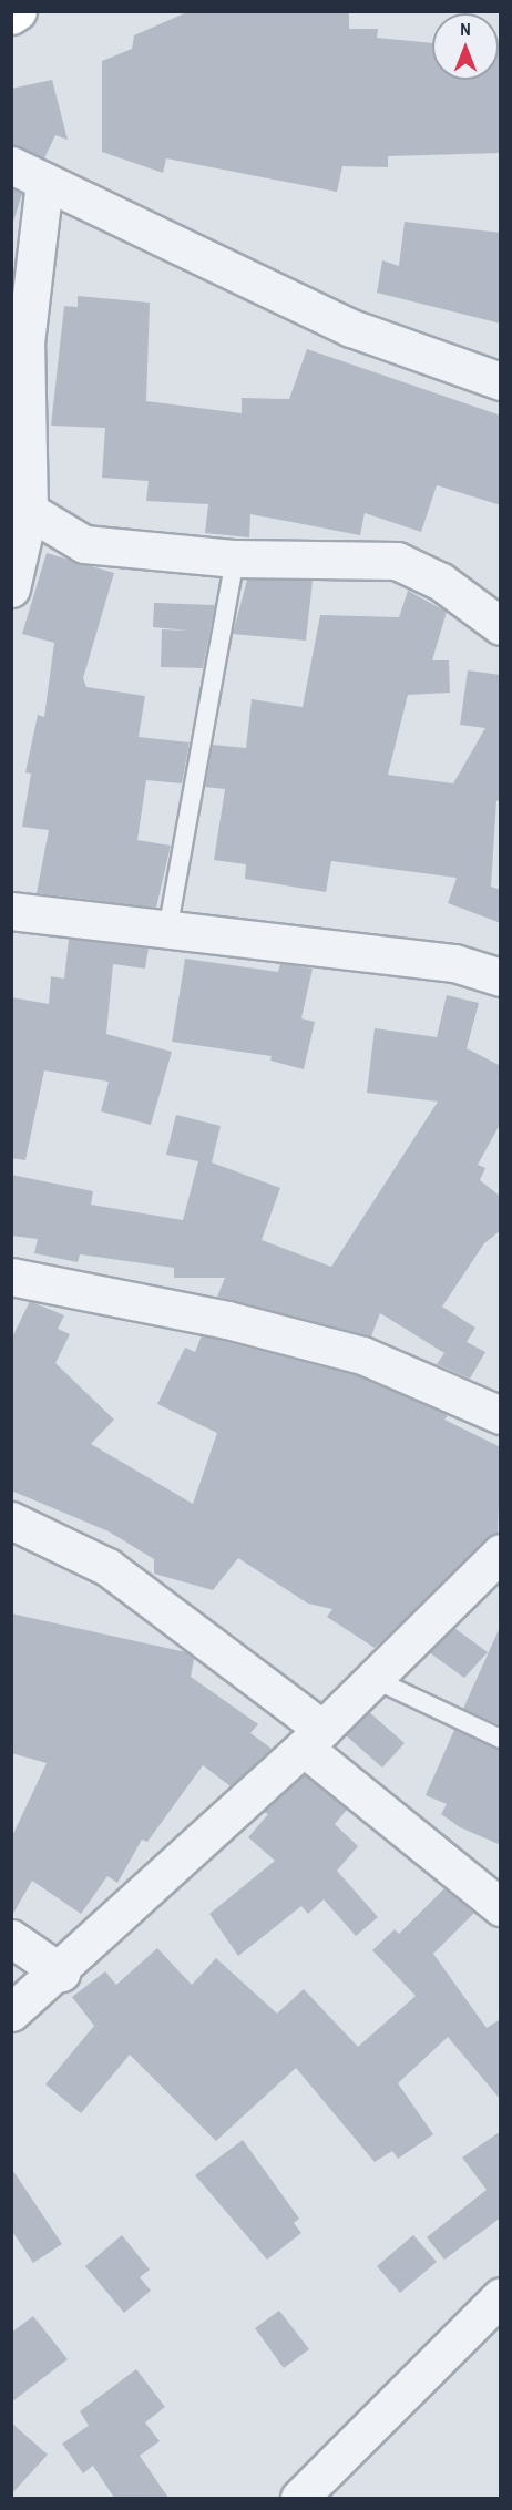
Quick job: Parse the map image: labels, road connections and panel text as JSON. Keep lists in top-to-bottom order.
{
  "north": "top"
}
